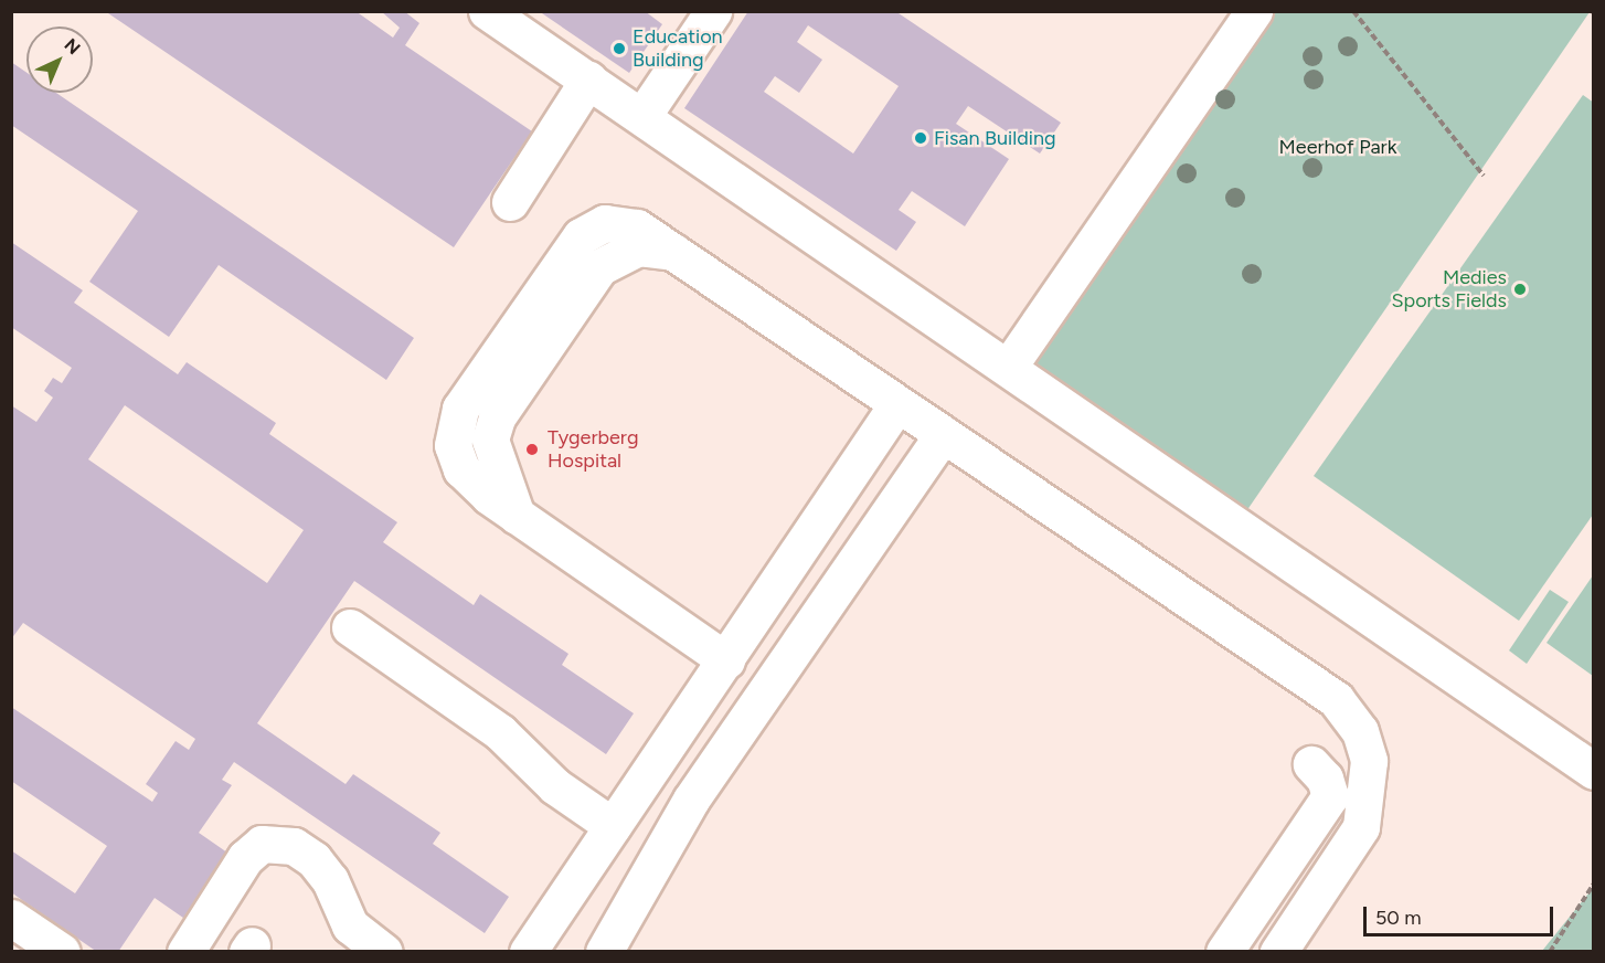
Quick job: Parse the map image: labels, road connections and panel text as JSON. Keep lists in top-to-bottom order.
{
  "parks": ["Meerhof Park"],
  "places": [
    "Education Building",
    "Fisan Building",
    "Medies Sports Fields",
    "Tygerberg Hospital"
  ],
  "scale_bar": "50 m",
  "north": "top right"
}
